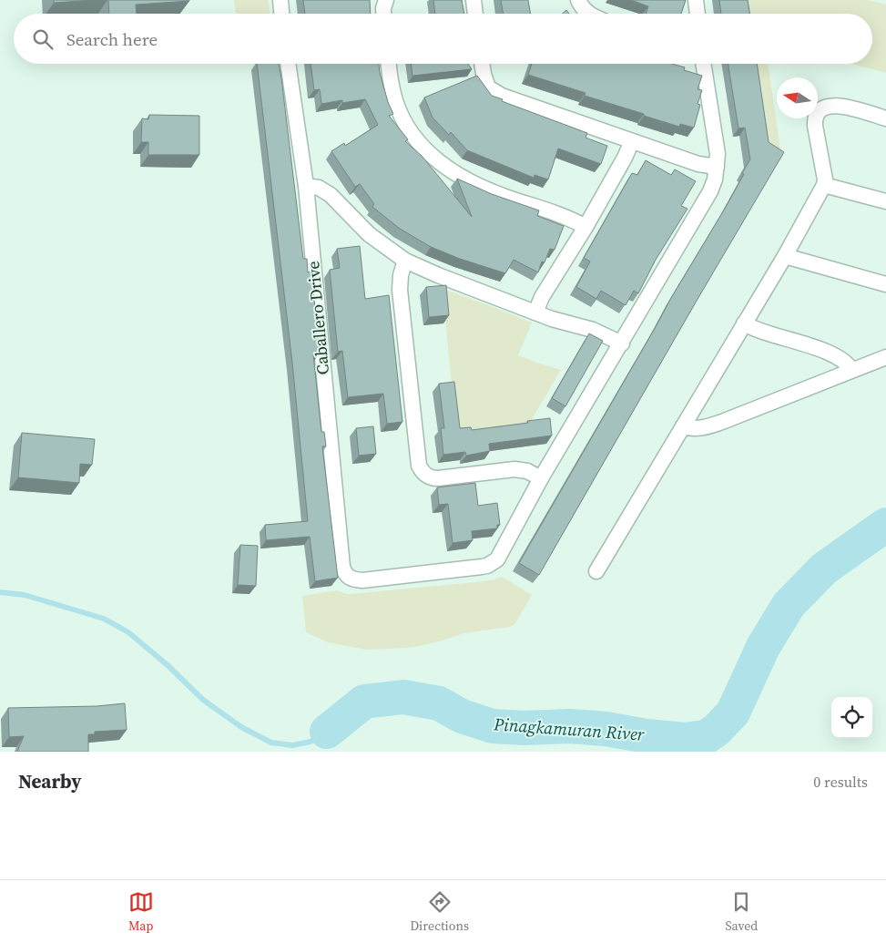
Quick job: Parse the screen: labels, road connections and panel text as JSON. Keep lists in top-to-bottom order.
{
  "streets": {
    "street": ["Caballero Drive"]
  },
  "water": ["Pinagkamuran River"],
  "north": "left",
  "page": {
    "search": "Search here",
    "heading": ["Nearby", "0 results"],
    "nav": ["Map", "Directions", "Saved"]
  }
}
